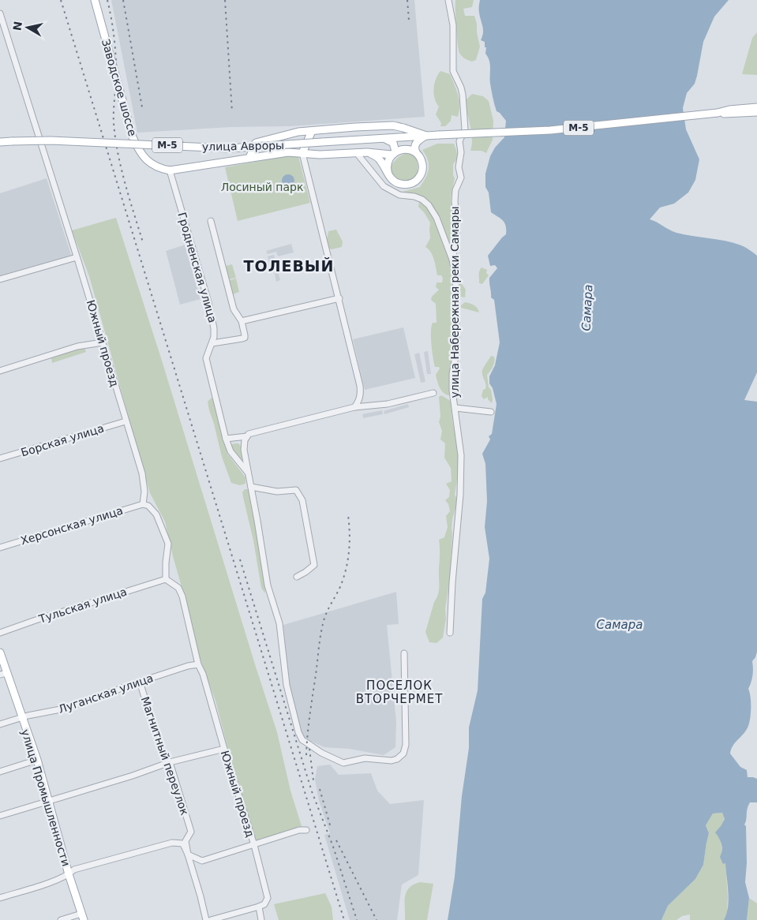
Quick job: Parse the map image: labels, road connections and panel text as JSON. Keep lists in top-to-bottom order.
{
  "streets": {
    "main road": [
      "Заводское шоссе",
      "М-5",
      "улица Авроры",
      "улица Промышленности"
    ],
    "street": [
      "Гродненская улица",
      "улица Набережная реки Самары",
      "Южный проезд",
      "Борская улица",
      "Херсонская улица",
      "Тульская улица",
      "Луганская улица",
      "Магнитный переулок"
    ]
  },
  "crossings": [
    ["Заводское шоссе", "Гродненская улица"],
    ["М-5", "улица Авроры"],
    ["Южный проезд", "Борская улица"],
    ["Южный проезд", "Херсонская улица"],
    ["Южный проезд", "Тульская улица"],
    ["Южный проезд", "Луганская улица"],
    ["Луганская улица", "Магнитный переулок"],
    ["Луганская улица", "улица Промышленности"]
  ],
  "districts": ["ТОЛЕВЫЙ", "ПОСЕЛОК ВТОРЧЕРМЕТ"],
  "water": ["Самара"],
  "parks": ["Лосиный парк"],
  "north": "left"
}
